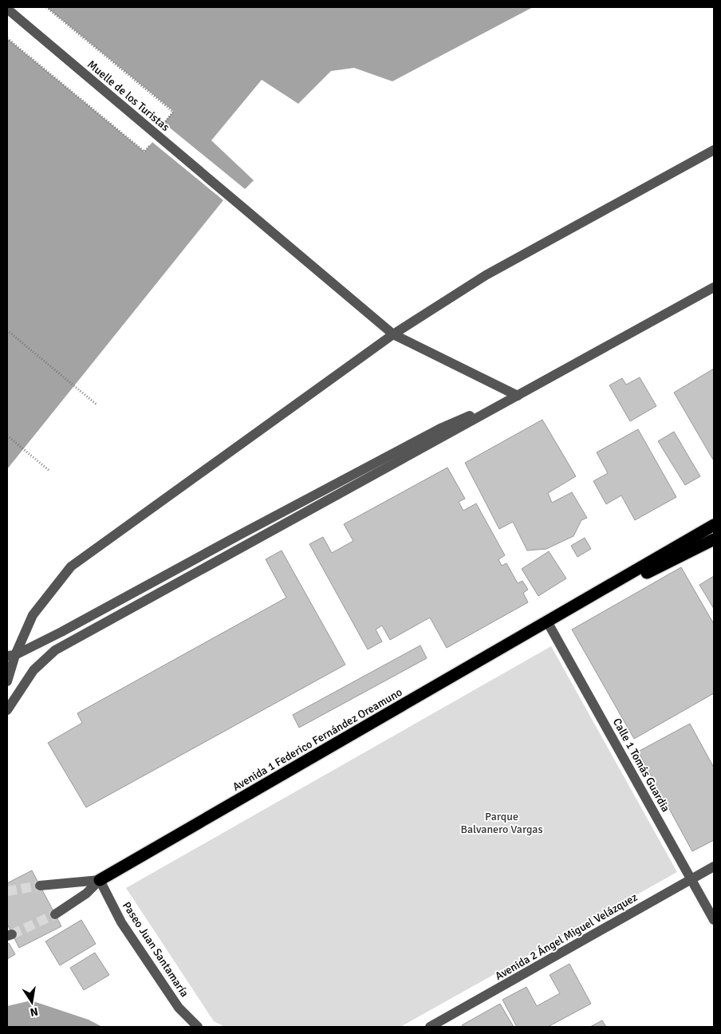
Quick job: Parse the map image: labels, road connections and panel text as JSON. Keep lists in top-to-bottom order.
{
  "streets": {
    "highway": ["Avenida 1 Federico Fernández Oreamuno"],
    "street": [
      "Muelle de los Turistas",
      "Calle 1 Tomás Guardia",
      "Avenida 2 Ángel Miguel Velázquez",
      "Paseo Juan Santamaría"
    ]
  },
  "crossings": [
    ["Avenida 1 Federico Fernández Oreamuno", "Calle 1 Tomás Guardia"],
    ["Avenida 1 Federico Fernández Oreamuno", "Paseo Juan Santamaría"],
    ["Calle 1 Tomás Guardia", "Avenida 2 Ángel Miguel Velázquez"]
  ],
  "parks": ["Parque Balvanero Vargas"],
  "north": "bottom"
}
